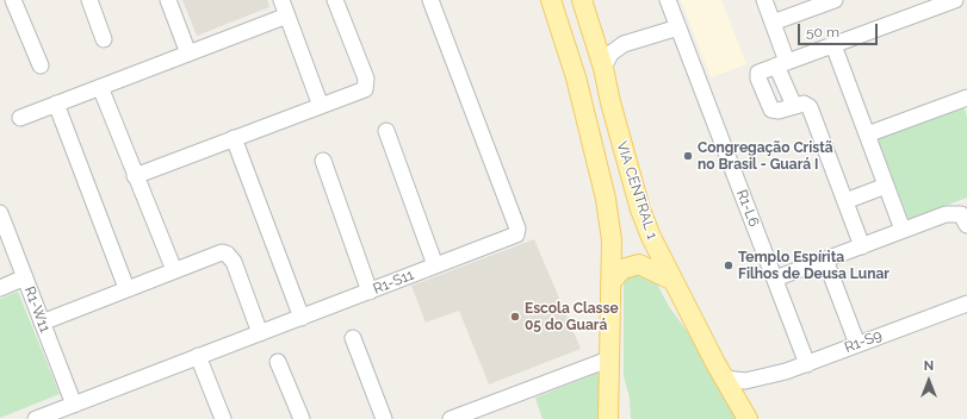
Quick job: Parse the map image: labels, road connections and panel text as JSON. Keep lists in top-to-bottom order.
{
  "streets": {
    "main road": ["VIA CENTRAL 1"],
    "street": [
      "R1-L6",
      "R1-S11",
      "R1-W11",
      "R1-S9"
    ]
  },
  "crossings": [
    ["VIA CENTRAL 1", "R1-S9"],
    ["R1-L6", "R1-S9"],
    ["R1-S11", "R1-W11"]
  ],
  "places": ["Congregação Cristã no Brasil - Guará I", "Templo Espírita Filhos de Deusa Lunar", "Escola Classe 05 do Guará"],
  "scale_bar": "50 m",
  "north": "top"
}
